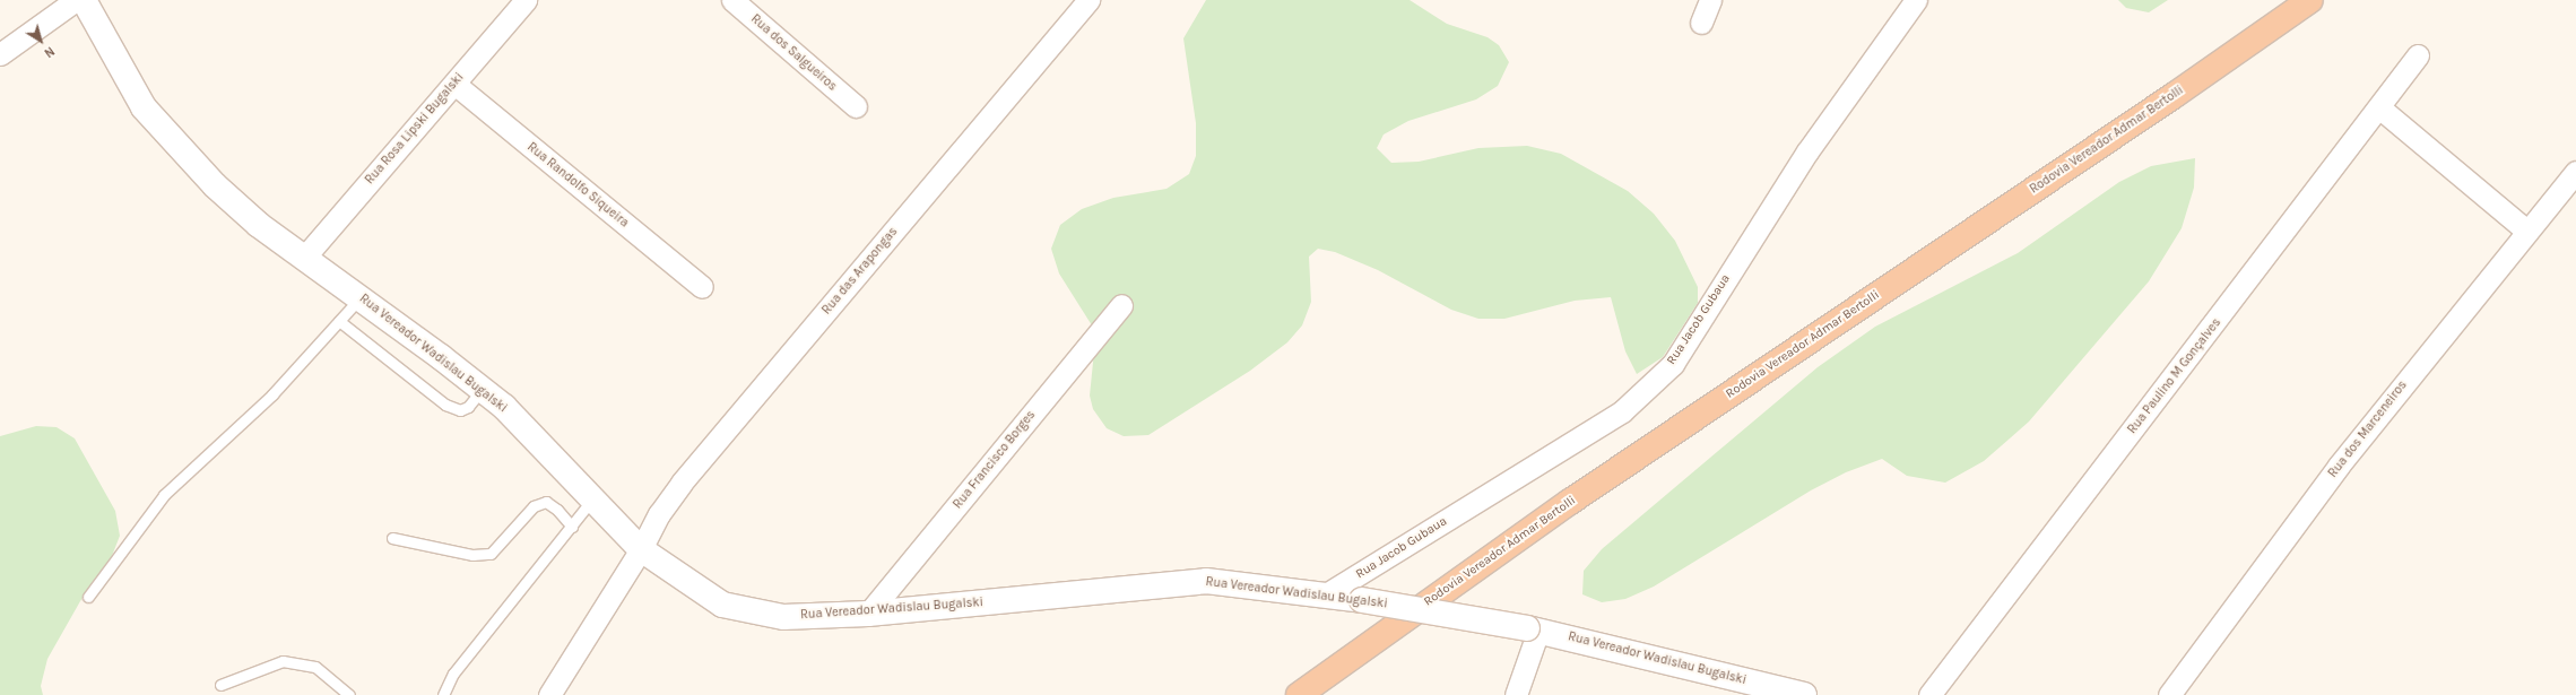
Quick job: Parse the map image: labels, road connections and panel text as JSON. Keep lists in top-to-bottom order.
{
  "streets": {
    "highway": ["Rodovia Vereador Admar Bertolli"],
    "main road": ["Rua Vereador Wadislau Bugalski"],
    "street": [
      "Rua dos Salgueiros",
      "Rua Rosa Lipski Bugalski",
      "Rua Randolfo Siqueira",
      "Rua das Arapongas",
      "Rua Jacob Gubaua",
      "Rua Paulino M Gonçalves",
      "Rua dos Marceneiros",
      "Rua Francisco Borges"
    ]
  },
  "crossings": [
    ["Rua Rosa Lipski Bugalski", "Rua Randolfo Siqueira"],
    ["Rua Rosa Lipski Bugalski", "Rua Vereador Wadislau Bugalski"],
    ["Rua das Arapongas", "Rua Vereador Wadislau Bugalski"],
    ["Rua Jacob Gubaua", "Rua Vereador Wadislau Bugalski"],
    ["Rua Vereador Wadislau Bugalski", "Rua Francisco Borges"]
  ],
  "north": "bottom right"
}
